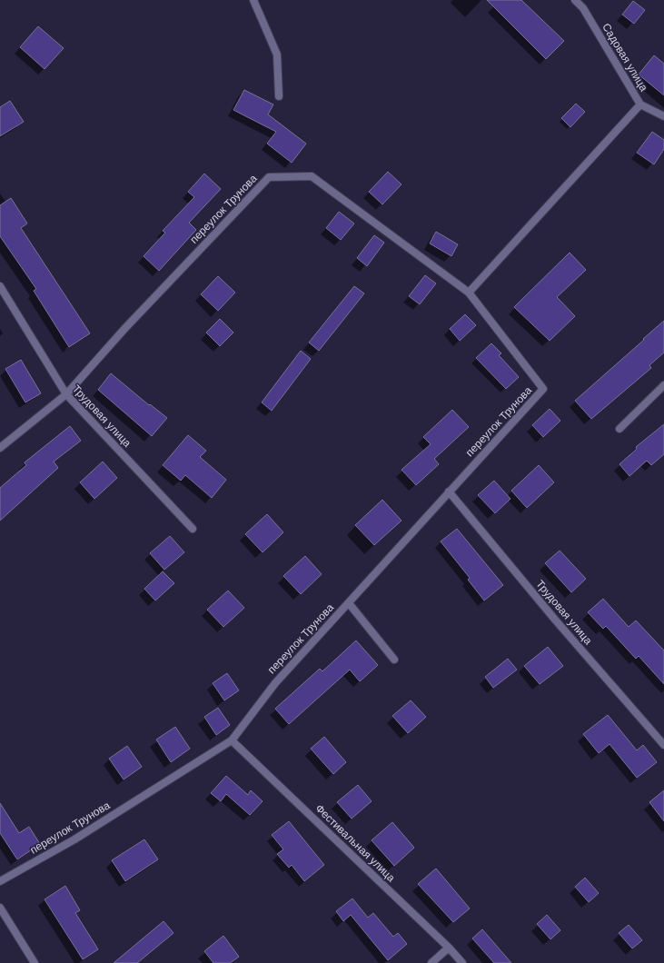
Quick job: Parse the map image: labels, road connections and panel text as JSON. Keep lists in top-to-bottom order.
{
  "streets": {
    "street": [
      "Садовая улица",
      "переулок Трунова",
      "Трудовая улица",
      "Фестивальная улица"
    ]
  },
  "crossings": [
    ["переулок Трунова", "Трудовая улица"],
    ["переулок Трунова", "Фестивальная улица"]
  ]
}
